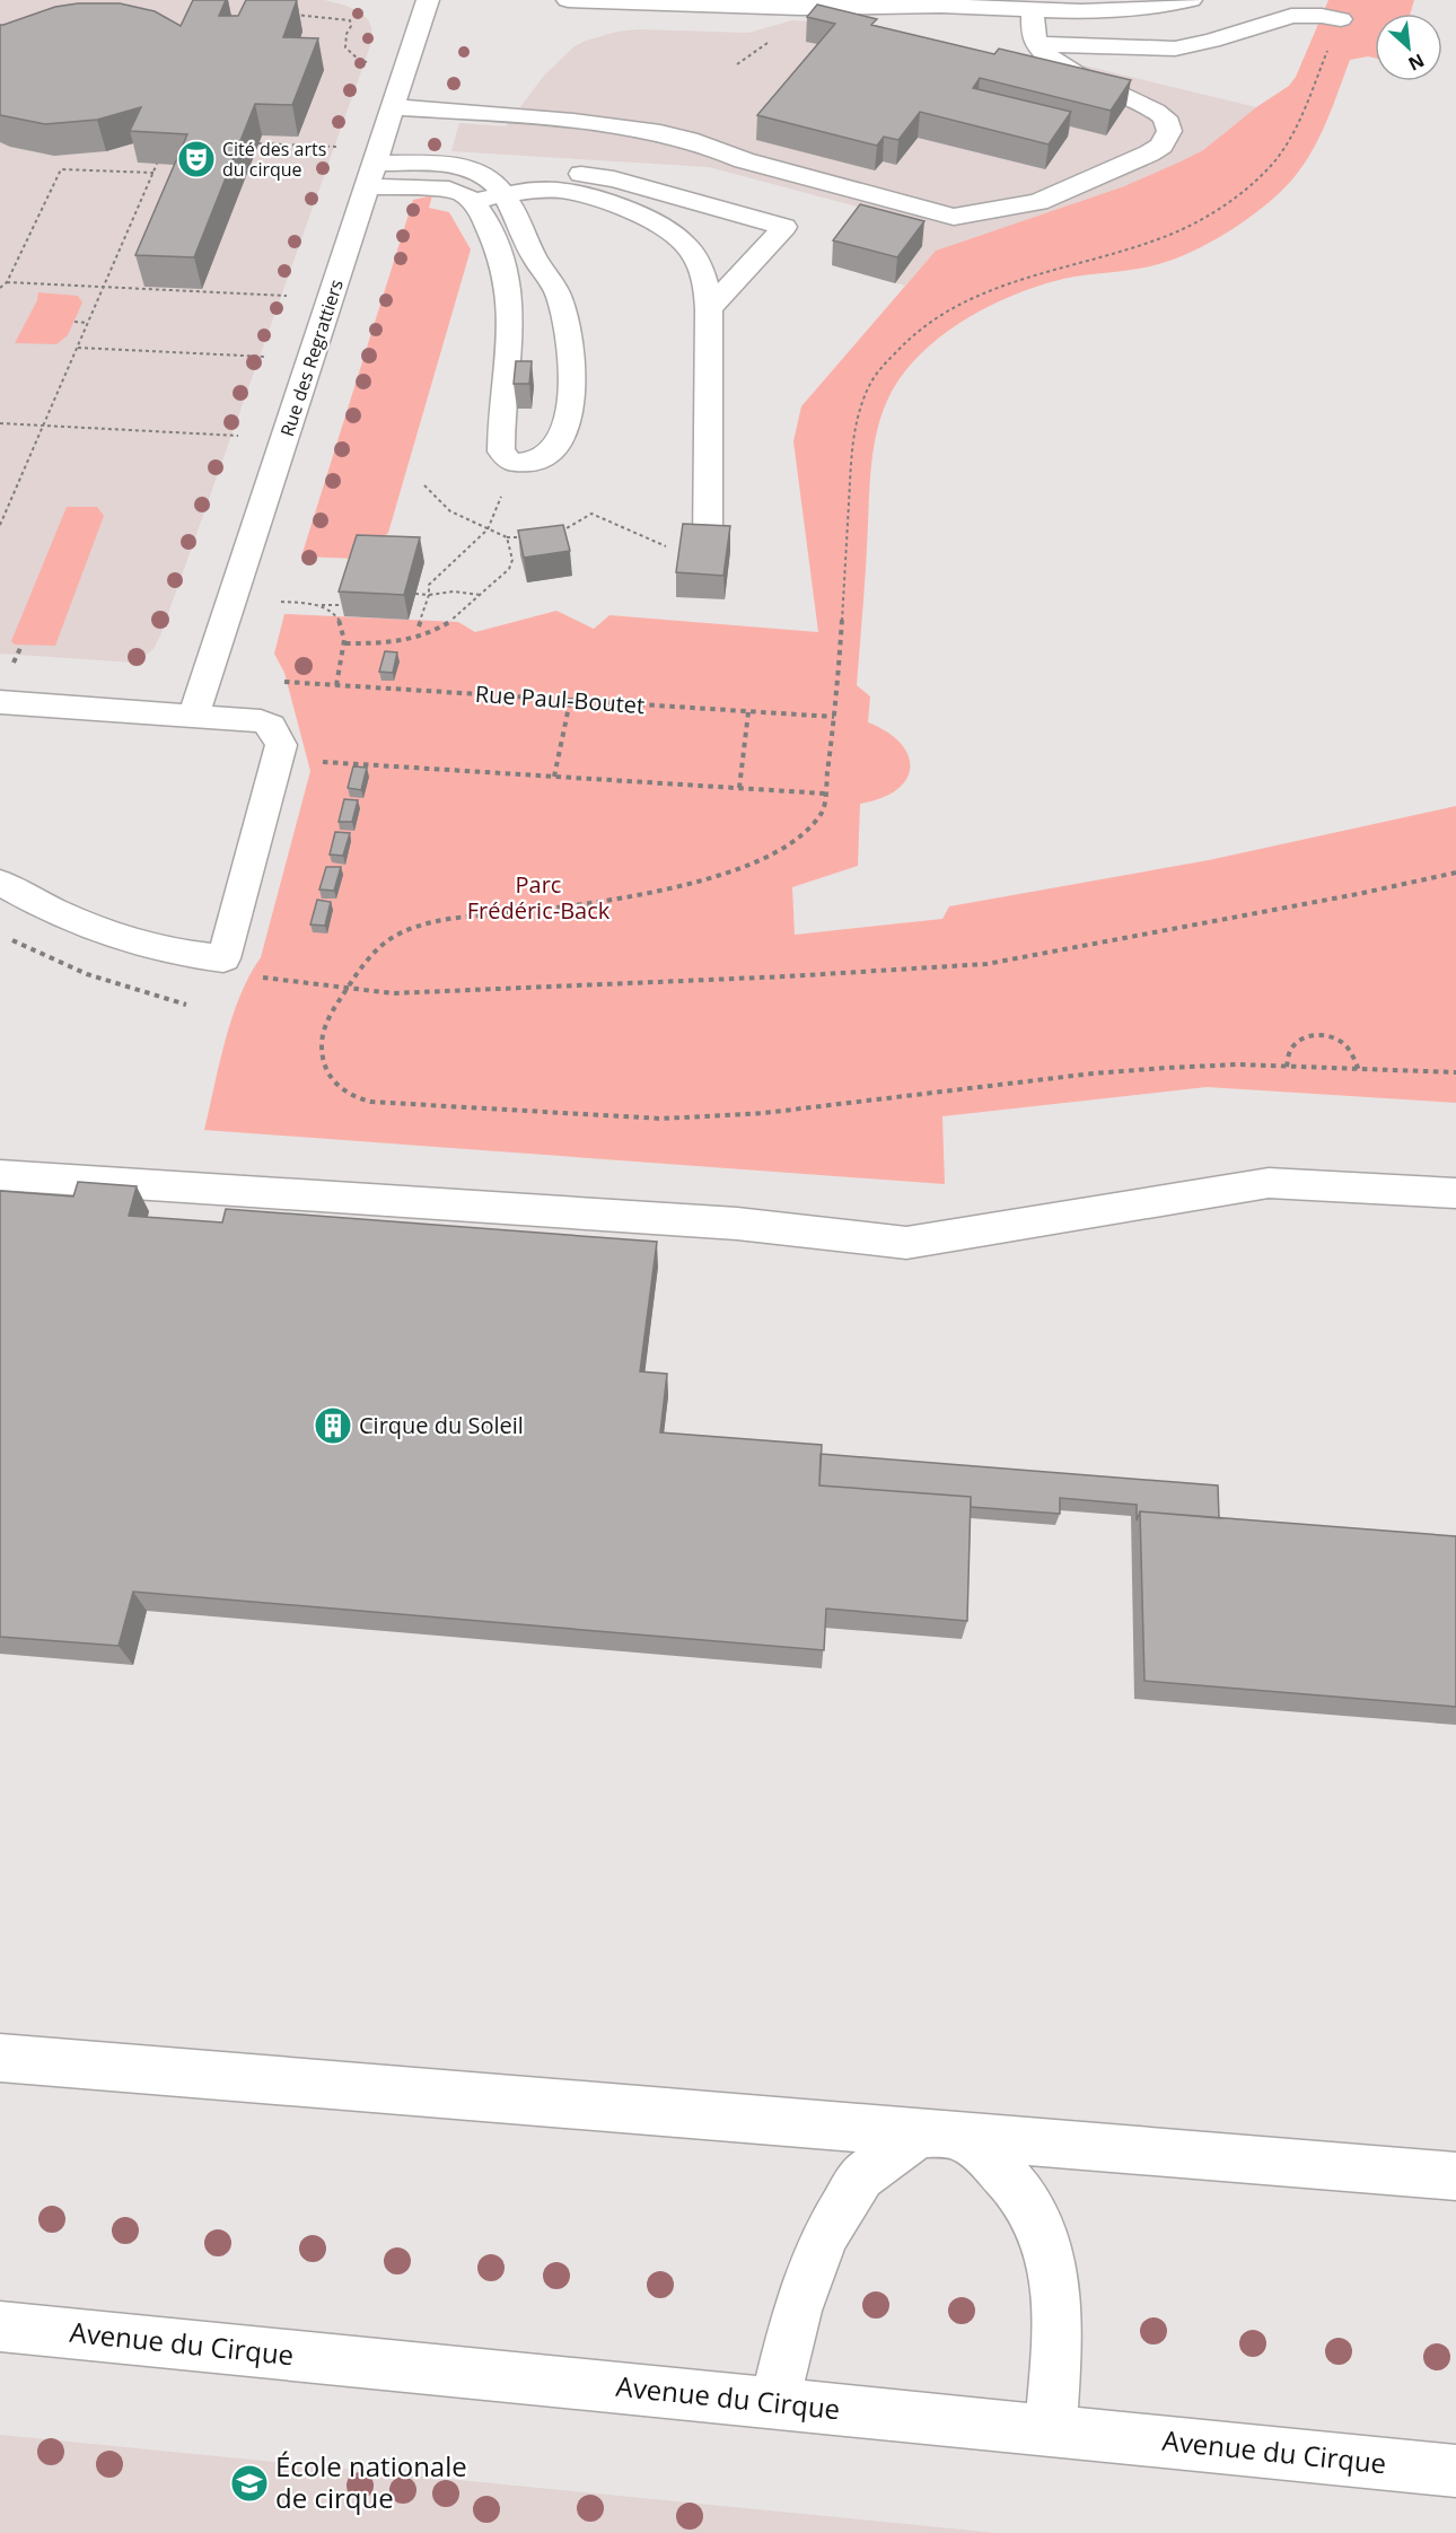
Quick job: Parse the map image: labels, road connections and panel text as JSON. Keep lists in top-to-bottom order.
{
  "streets": {
    "street": ["Rue des Regrattiers", "Avenue du Cirque"],
    "path": ["Rue Paul-Boutet"]
  },
  "parks": ["Parc Frédéric-Back"],
  "places": {
    "theatre": ["Cité des arts du cirque"],
    "building": ["Cirque du Soleil"],
    "school or university": ["École nationale de cirque"]
  },
  "north": "bottom right"
}
